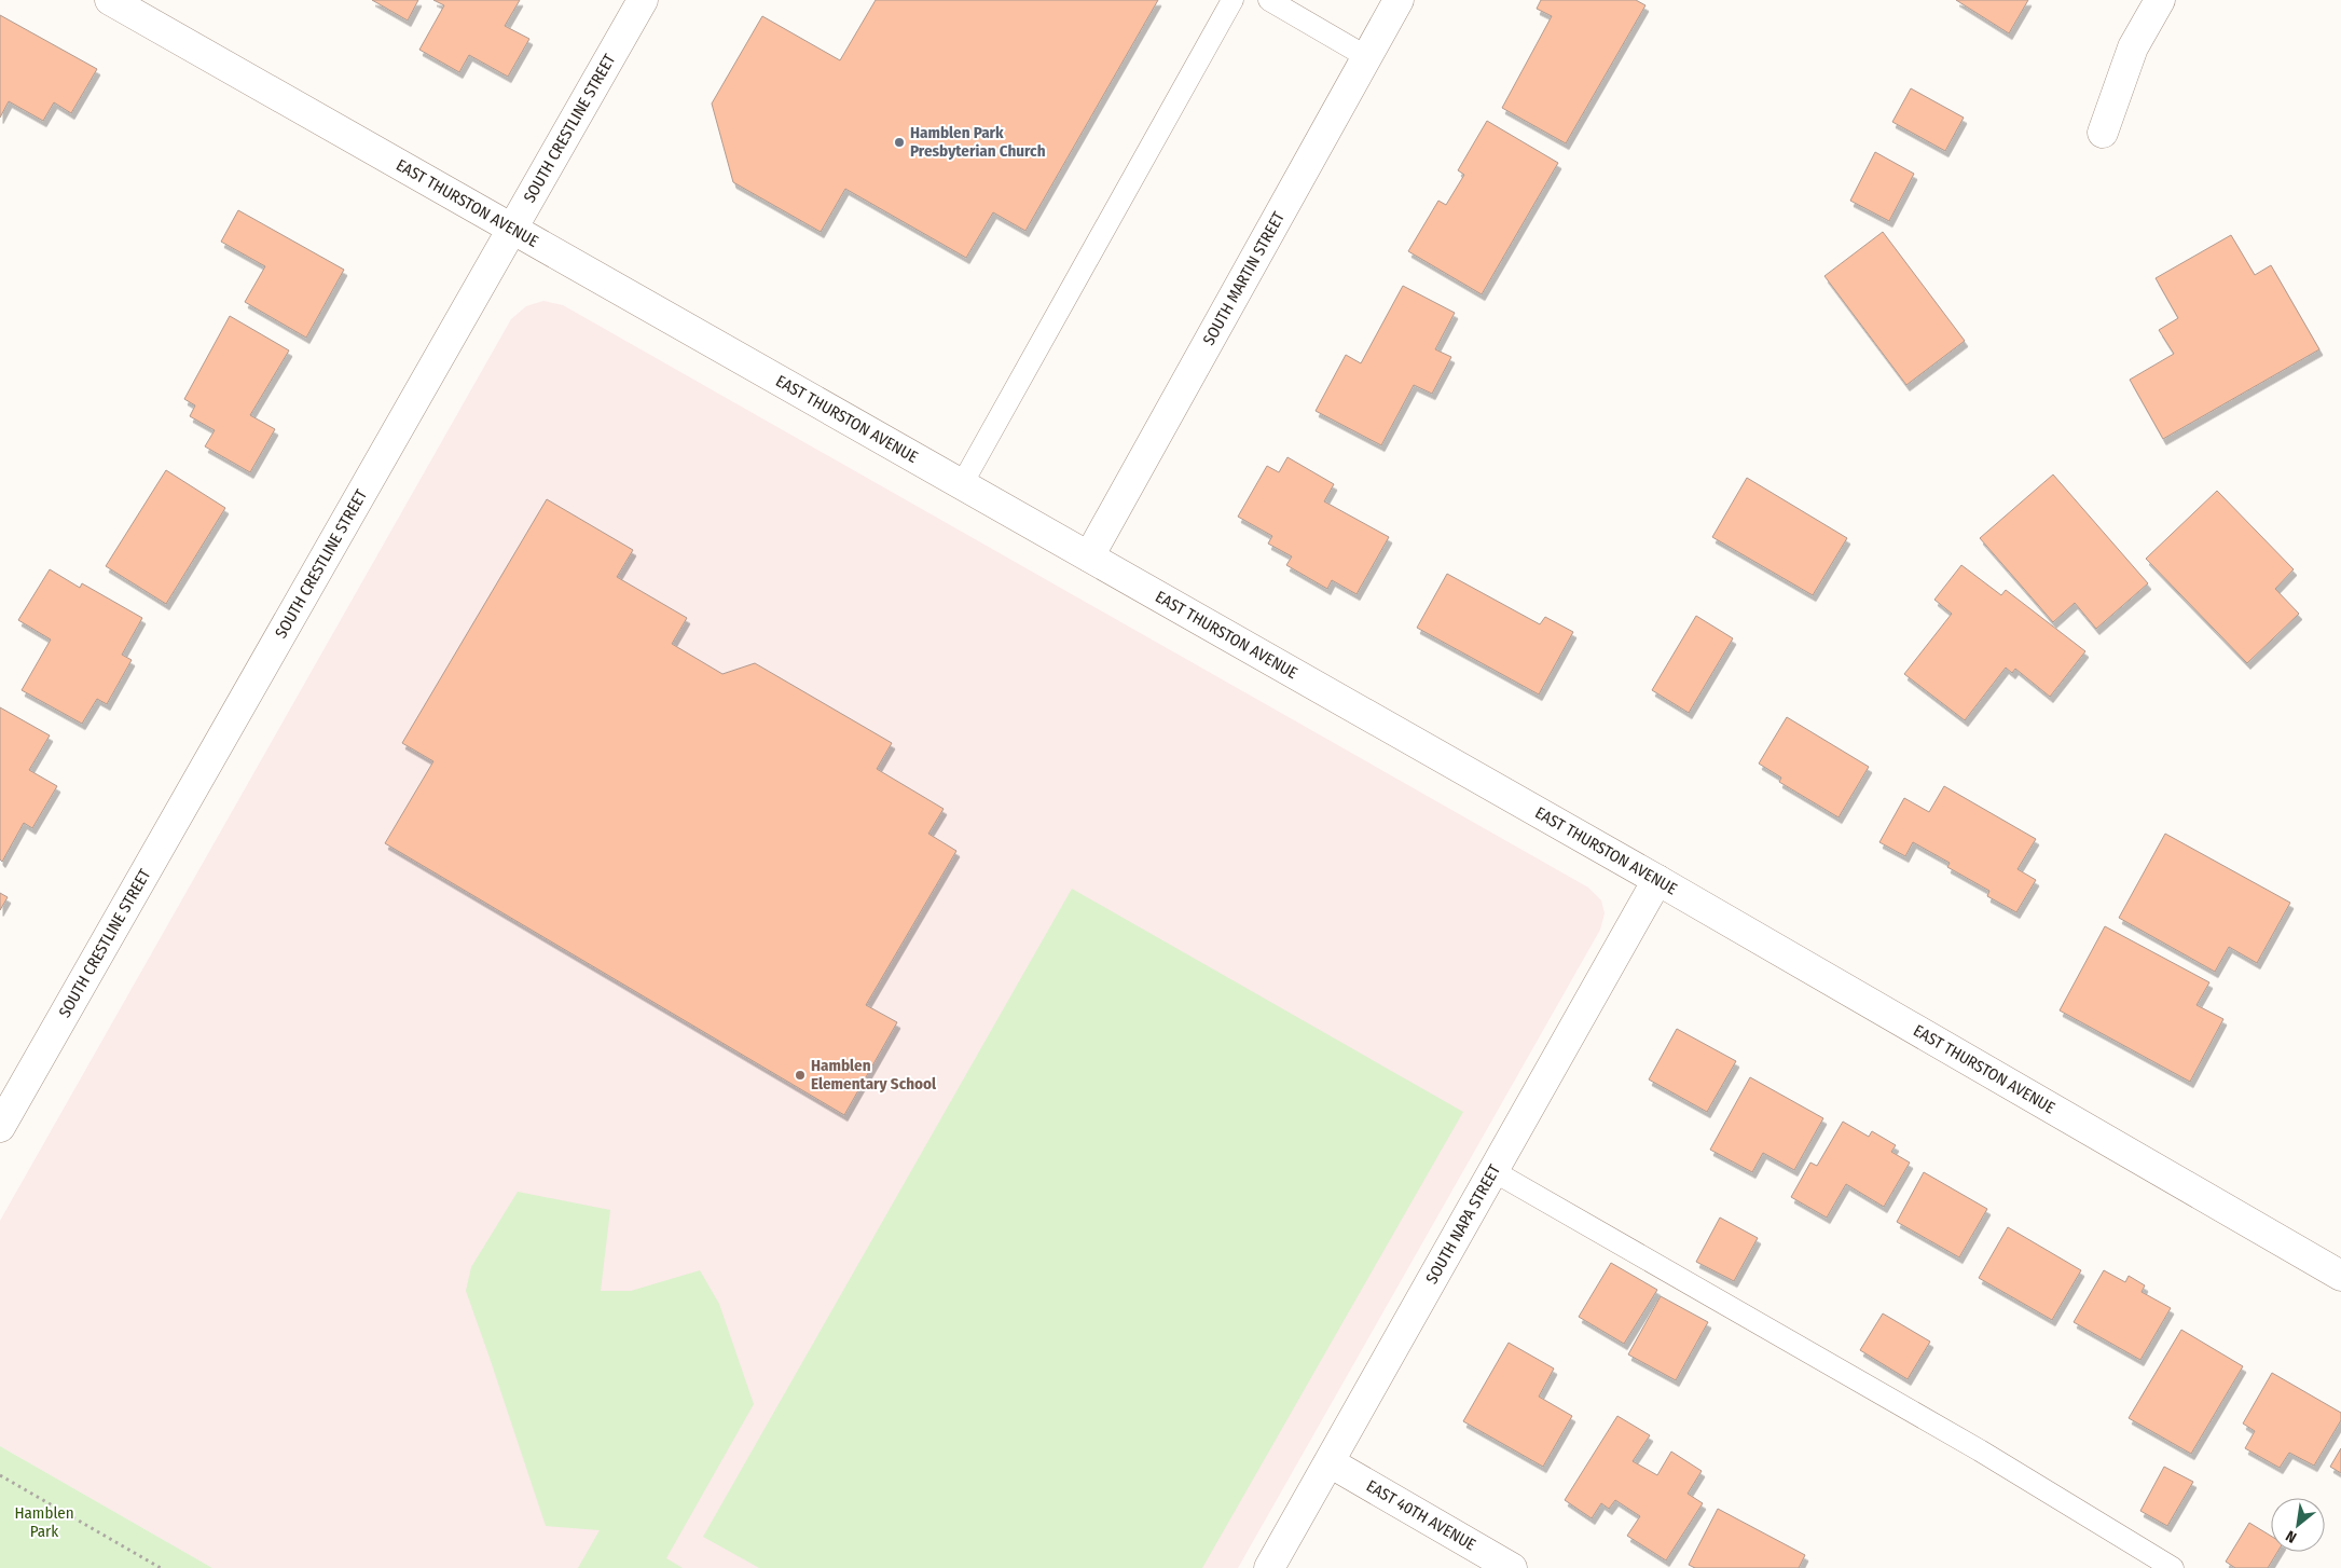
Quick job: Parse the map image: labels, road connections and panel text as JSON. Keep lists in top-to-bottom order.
{
  "streets": {
    "street": [
      "SOUTH CRESTLINE STREET",
      "EAST THURSTON AVENUE",
      "SOUTH MARTIN STREET",
      "SOUTH NAPA STREET",
      "EAST 40TH AVENUE"
    ]
  },
  "crossings": [
    ["SOUTH CRESTLINE STREET", "EAST THURSTON AVENUE"],
    ["EAST THURSTON AVENUE", "SOUTH MARTIN STREET"],
    ["EAST THURSTON AVENUE", "SOUTH NAPA STREET"],
    ["SOUTH NAPA STREET", "EAST 40TH AVENUE"]
  ],
  "parks": ["Hamblen Park"],
  "places": ["Hamblen Park Presbyterian Church", "Hamblen Elementary School"],
  "north": "bottom left"
}
